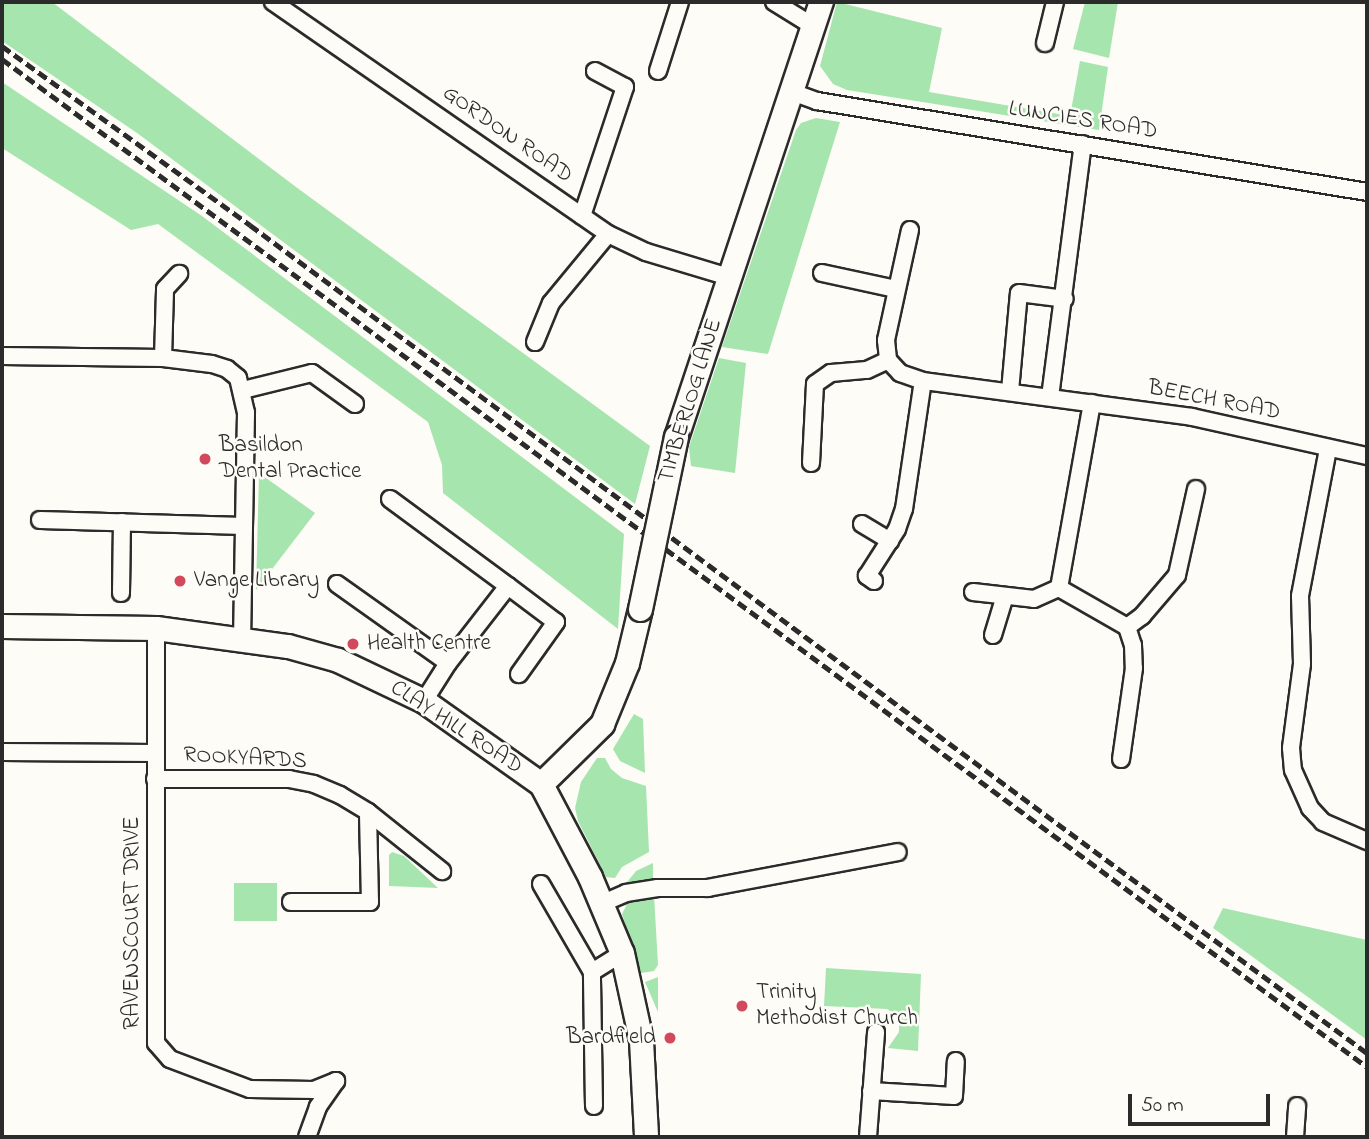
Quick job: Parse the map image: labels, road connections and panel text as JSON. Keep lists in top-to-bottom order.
{
  "streets": {
    "main road": ["TIMBERLOG LANE", "CLAY HILL ROAD"],
    "street": [
      "LUNCIES ROAD",
      "GORDON ROAD",
      "BEECH ROAD",
      "ROOKYARDS",
      "RAVENSCOURT DRIVE"
    ]
  },
  "crossings": [
    ["LUNCIES ROAD", "TIMBERLOG LANE"],
    ["GORDON ROAD", "TIMBERLOG LANE"],
    ["TIMBERLOG LANE", "CLAY HILL ROAD"],
    ["CLAY HILL ROAD", "RAVENSCOURT DRIVE"],
    ["ROOKYARDS", "RAVENSCOURT DRIVE"]
  ],
  "places": [
    "Basildon Dental Practice",
    "Vange Library",
    "Health Centre",
    "Trinity Methodist Church",
    "Bardfield"
  ],
  "scale_bar": "50 m"
}
